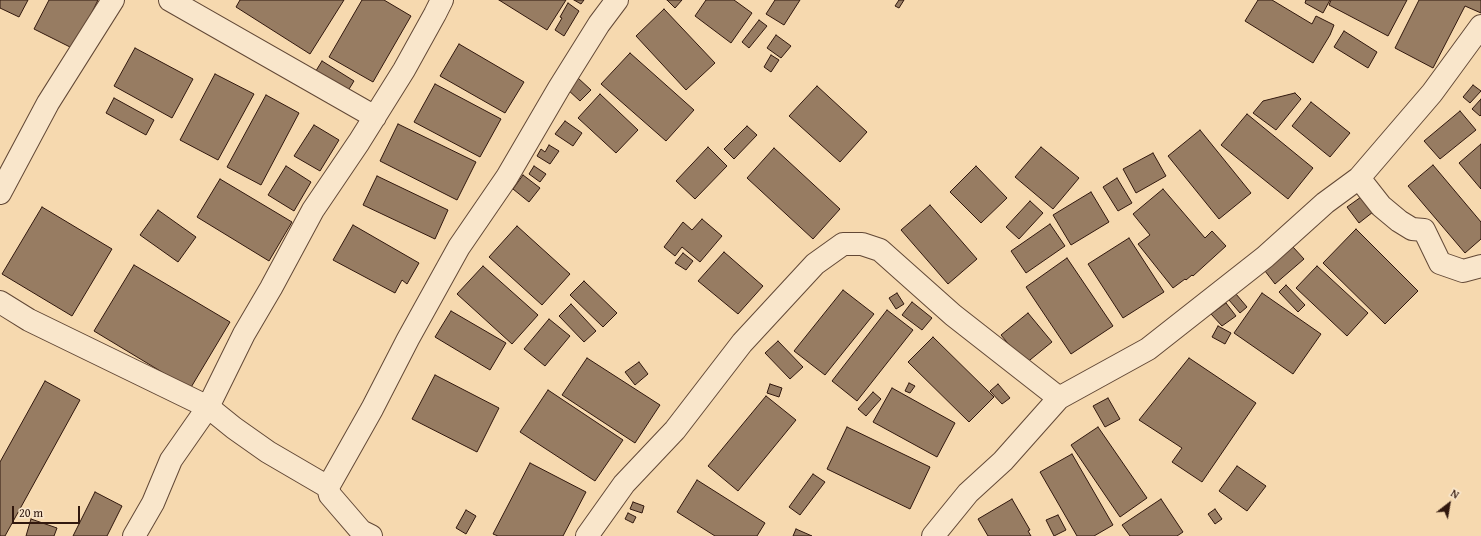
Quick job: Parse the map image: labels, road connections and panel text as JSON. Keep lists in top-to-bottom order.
{
  "scale_bar": "20 m",
  "north": "top right"
}
